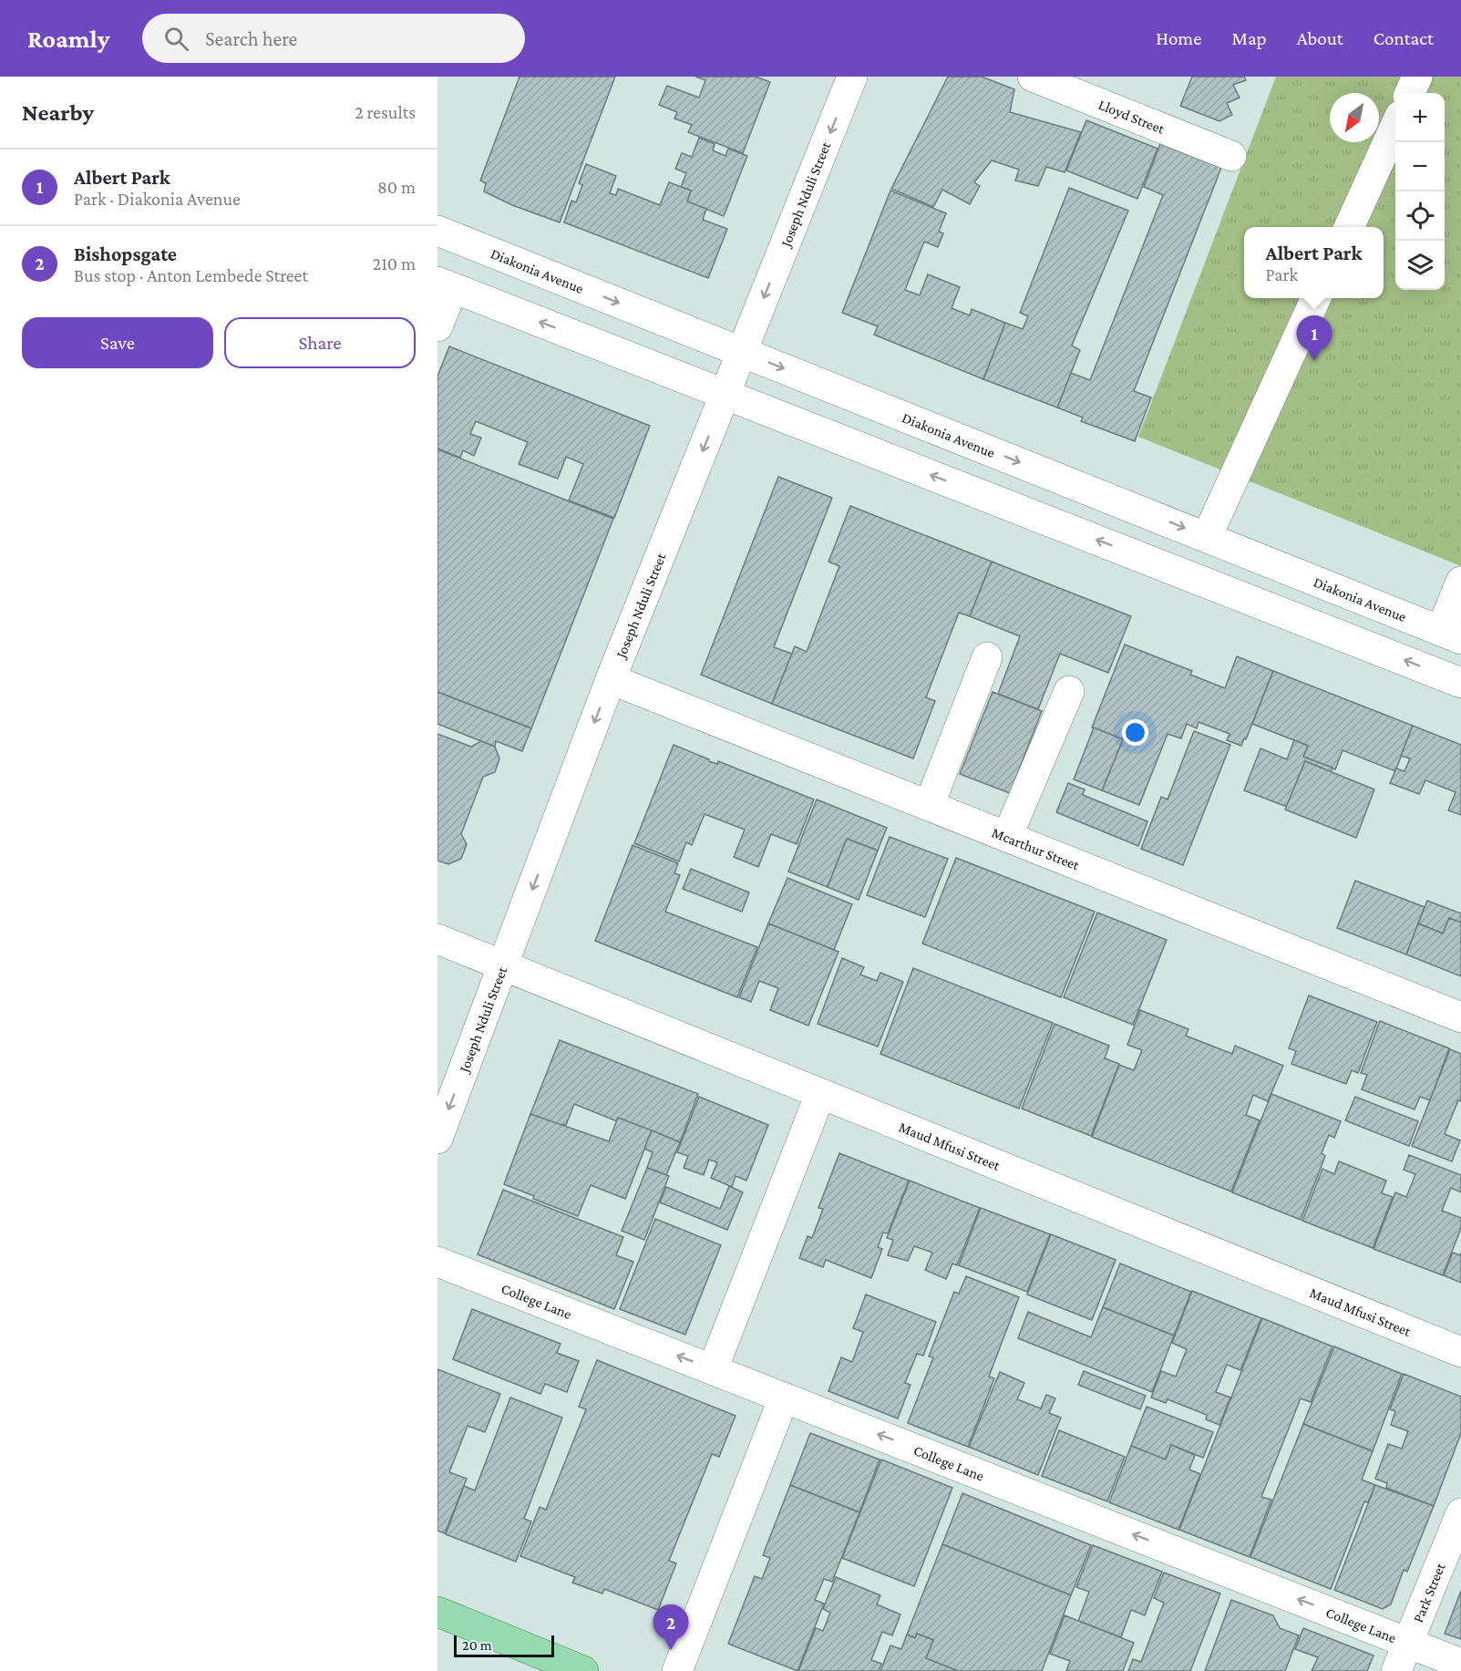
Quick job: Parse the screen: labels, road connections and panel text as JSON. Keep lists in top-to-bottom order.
{
  "streets": {
    "street": [
      "Lloyd Street",
      "Joseph Nduli Street",
      "Diakonia Avenue",
      "Mcarthur Street",
      "Maud Mfusi Street",
      "College Lane",
      "Park Street"
    ]
  },
  "crossings": [
    ["Joseph Nduli Street", "Diakonia Avenue"],
    ["Joseph Nduli Street", "Mcarthur Street"],
    ["Joseph Nduli Street", "Maud Mfusi Street"],
    ["College Lane", "Park Street"]
  ],
  "one_way": ["Joseph Nduli Street", "College Lane"],
  "scale_bar": "20 m",
  "north": "bottom left",
  "page": {
    "header": "Roamly",
    "search": "Search here",
    "nav": [
      "Home",
      "Map",
      "About",
      "Contact"
    ],
    "heading": ["Nearby", "2 results"],
    "map_buttons": ["+", "−"],
    "list": [
      {
        "mark": "1",
        "name": "Albert Park",
        "note": "Park · Diakonia Avenue",
        "value": "80 m"
      },
      {
        "mark": "2",
        "name": "Bishopsgate",
        "note": "Bus stop · Anton Lembede Street",
        "value": "210 m"
      }
    ],
    "popup": ["Albert Park", "Park"],
    "buttons": ["Save", "Share"],
    "pins": ["1", "2"],
    "scale": "20 m"
  }
}
